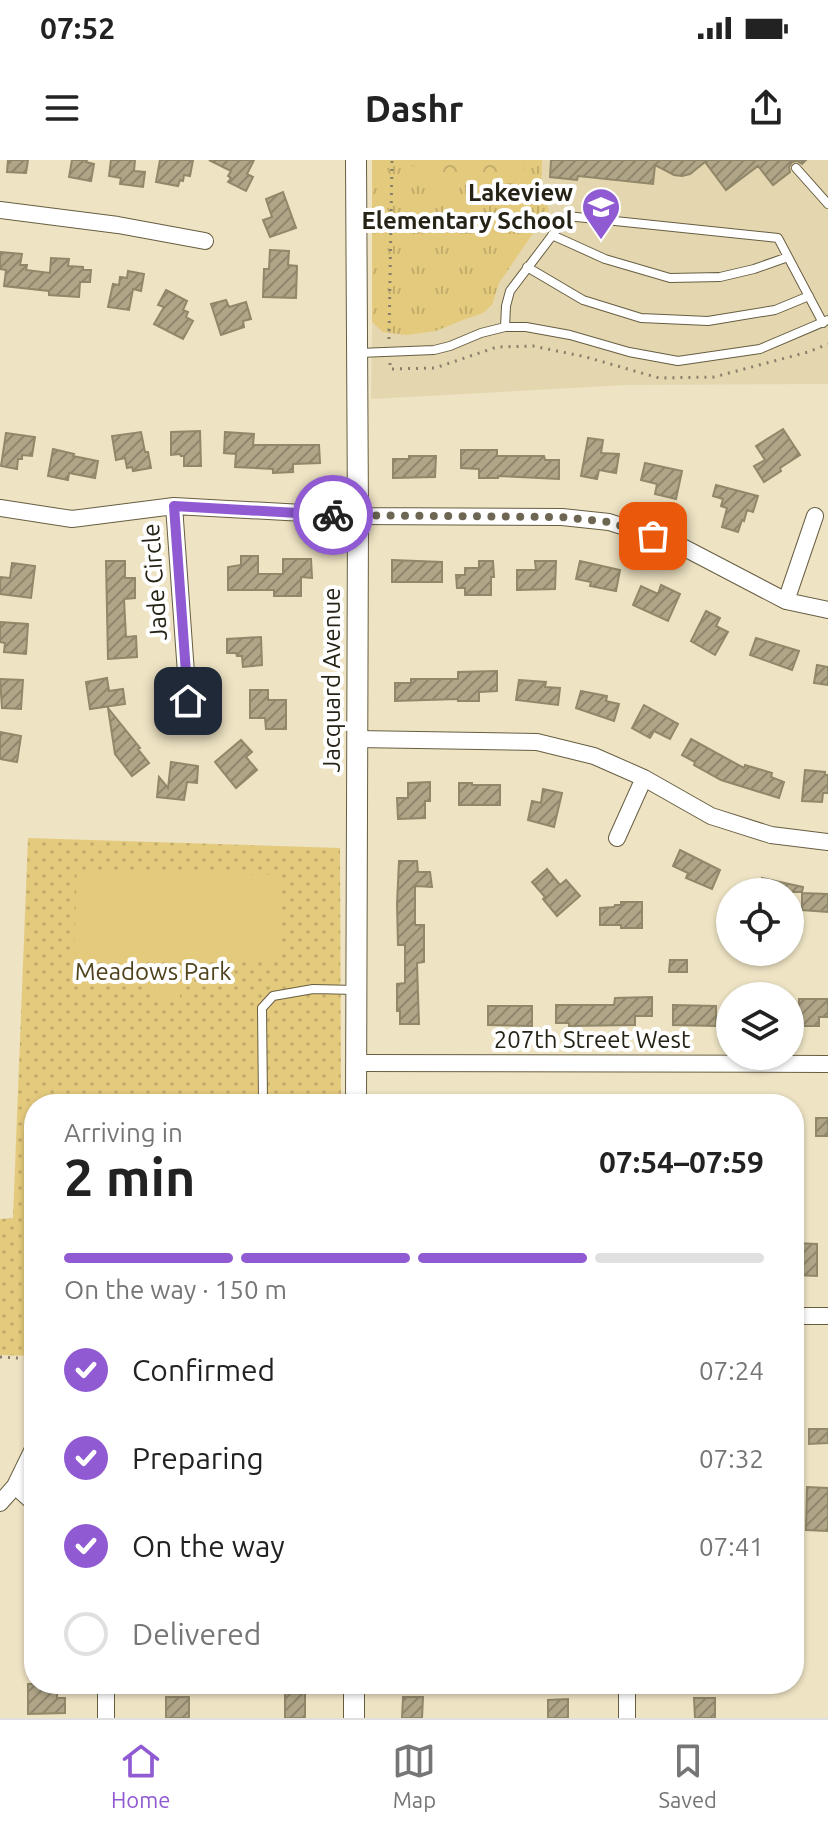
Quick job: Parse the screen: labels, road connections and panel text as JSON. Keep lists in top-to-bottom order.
{
  "streets": {
    "street": ["Jade Circle", "Jacquard Avenue", "207th Street West"]
  },
  "crossings": [
    ["Jacquard Avenue", "207th Street West"]
  ],
  "parks": ["Meadows Park"],
  "places": {
    "school or university": ["Lakeview Elementary School"]
  },
  "page": {
    "status": "07:52",
    "header": "Dashr",
    "heading": ["2 min", "Arriving in", "07:54–07:59"],
    "bar": "On the way · 150 m",
    "list": [
      ["Confirmed", "07:24"],
      ["Preparing", "07:32"],
      ["On the way", "07:41"],
      "Delivered"
    ],
    "tabs": ["Home", "Map", "Saved"]
  }
}
